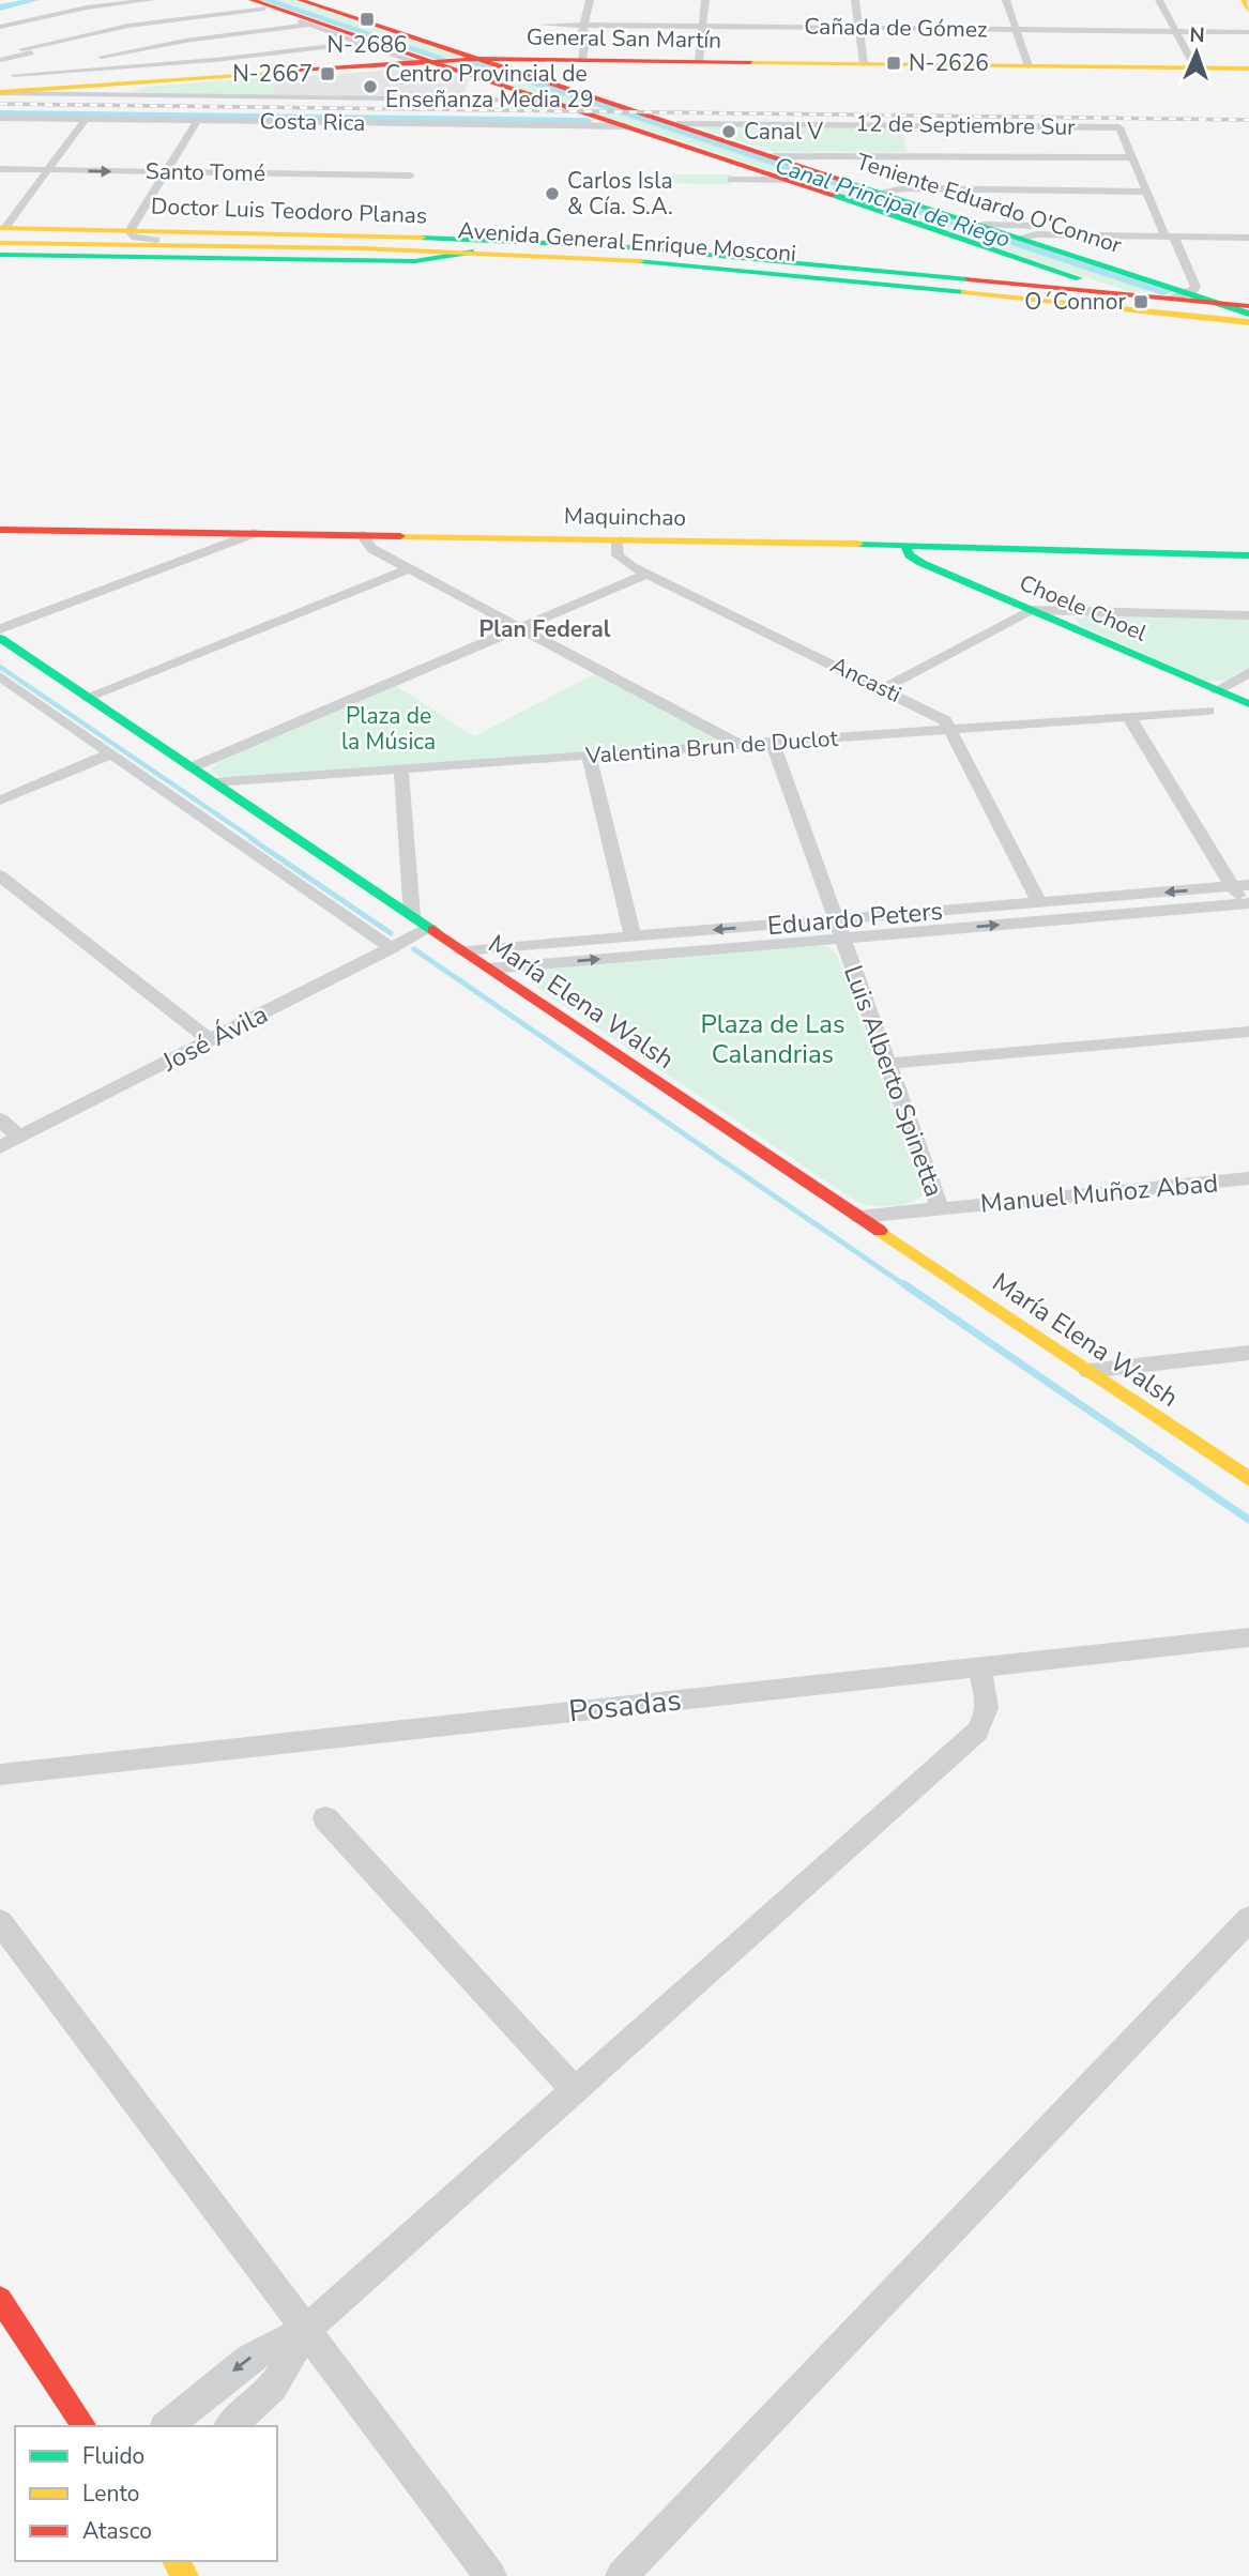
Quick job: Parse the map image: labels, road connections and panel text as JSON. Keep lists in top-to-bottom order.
{
  "streets": {
    "main road": [
      "General San Martín",
      "Teniente Eduardo O'Connor",
      "Doctor Luis Teodoro Planas",
      "Avenida General Enrique Mosconi",
      "Maquinchao",
      "Choele Choel",
      "María Elena Walsh"
    ],
    "street": [
      "Cañada de Gómez",
      "Costa Rica",
      "12 de Septiembre Sur",
      "Santo Tomé",
      "Ancasti",
      "Valentina Brun de Duclot",
      "Eduardo Peters",
      "José Ávila",
      "Luis Alberto Spinetta",
      "Manuel Muñoz Abad",
      "Posadas"
    ]
  },
  "crossings": [
    ["General San Martín", "Teniente Eduardo O'Connor"],
    ["Costa Rica", "Teniente Eduardo O'Connor"],
    ["12 de Septiembre Sur", "Teniente Eduardo O'Connor"],
    ["Teniente Eduardo O'Connor", "Doctor Luis Teodoro Planas"],
    ["Teniente Eduardo O'Connor", "Avenida General Enrique Mosconi"],
    ["Doctor Luis Teodoro Planas", "Avenida General Enrique Mosconi"],
    ["Maquinchao", "Choele Choel"],
    ["Maquinchao", "Ancasti"],
    ["Ancasti", "Valentina Brun de Duclot"],
    ["Ancasti", "Eduardo Peters"],
    ["Valentina Brun de Duclot", "María Elena Walsh"],
    ["Valentina Brun de Duclot", "Luis Alberto Spinetta"],
    ["Eduardo Peters", "María Elena Walsh"],
    ["Eduardo Peters", "Luis Alberto Spinetta"],
    ["María Elena Walsh", "José Ávila"],
    ["María Elena Walsh", "Manuel Muñoz Abad"],
    ["Luis Alberto Spinetta", "Manuel Muñoz Abad"]
  ],
  "districts": ["Plan Federal"],
  "water": ["Canal Principal de Riego"],
  "parks": ["Plaza de la Música", "Plaza de Las Calandrias"],
  "places": {
    "transit": [
      "N-2686",
      "N-2626",
      "N-2667",
      "O´Connor"
    ],
    "other": ["Centro Provincial de Enseñanza Media 29", "Canal V", "Carlos Isla & Cía. S.A."]
  },
  "legend": ["Fluido", "Lento", "Atasco"],
  "north": "top"
}
